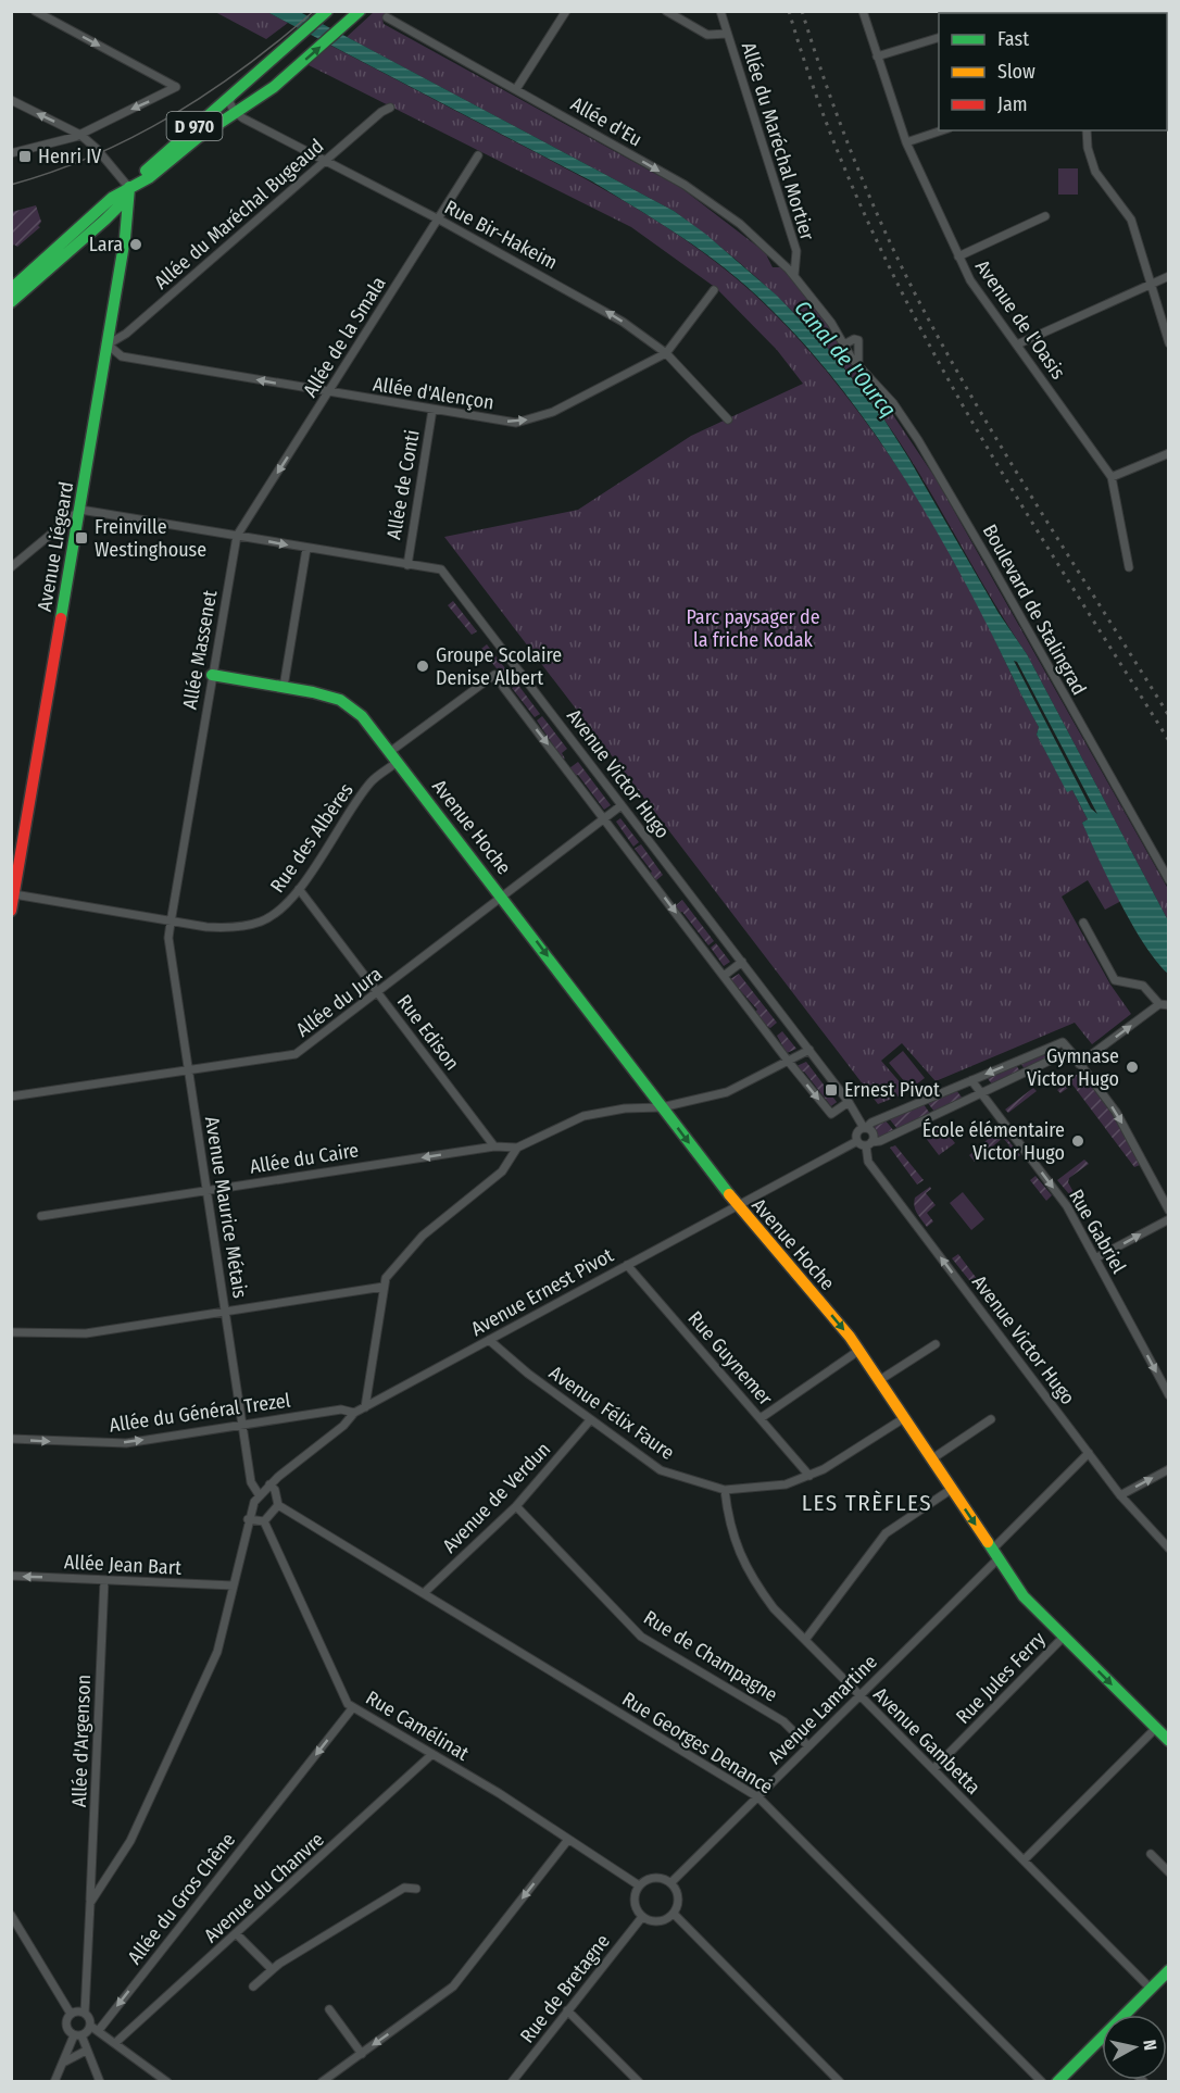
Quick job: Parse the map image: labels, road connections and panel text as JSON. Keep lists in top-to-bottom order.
{
  "streets": {
    "street": [
      "Allée d'Eu",
      "D 970",
      "Allée du Maréchal Mortier",
      "Allée du Maréchal Bugeaud",
      "Rue Bir-Hakeim",
      "Avenue de l'Oasis",
      "Allée de la Smala",
      "Allée d'Alençon",
      "Allée de Conti",
      "Avenue Liégeard",
      "Boulevard de Stalingrad",
      "Allée Massenet",
      "Avenue Victor Hugo",
      "Avenue Hoche",
      "Rue des Albères",
      "Allée du Jura",
      "Rue Edison",
      "Allée du Caire",
      "Avenue Maurice Métais",
      "Rue Gabriel",
      "Avenue Ernest Pivot",
      "Rue Guynemer",
      "Allée du Général Trezel",
      "Avenue Félix Faure",
      "Avenue de Verdun",
      "Allée Jean Bart",
      "Rue de Champagne",
      "Rue Jules Ferry",
      "Avenue Lamartine",
      "Rue Camélinat",
      "Allée d'Argenson",
      "Avenue Gambetta",
      "Rue Georges Denancé",
      "Avenue du Chanvre",
      "Allée du Gros Chêne",
      "Rue de Bretagne"
    ]
  },
  "crossings": [
    ["Allée d'Eu", "Allée du Maréchal Mortier"],
    ["D 970", "Rue Bir-Hakeim"],
    ["D 970", "Avenue Liégeard"],
    ["Allée du Maréchal Bugeaud", "Rue Bir-Hakeim"],
    ["Allée du Maréchal Bugeaud", "Allée d'Alençon"],
    ["Allée du Maréchal Bugeaud", "Avenue Liégeard"],
    ["Rue Bir-Hakeim", "Allée de la Smala"],
    ["Rue Bir-Hakeim", "Allée d'Alençon"],
    ["Allée de la Smala", "Allée d'Alençon"],
    ["Allée de la Smala", "Allée Massenet"],
    ["Allée de la Smala", "Avenue Victor Hugo"],
    ["Allée d'Alençon", "Allée de Conti"],
    ["Allée d'Alençon", "Avenue Liégeard"],
    ["Allée de Conti", "Avenue Victor Hugo"],
    ["Avenue Liégeard", "Avenue Victor Hugo"],
    ["Avenue Liégeard", "Rue des Albères"],
    ["Allée Massenet", "Avenue Victor Hugo"],
    ["Allée Massenet", "Avenue Hoche"],
    ["Allée Massenet", "Rue des Albères"],
    ["Allée Massenet", "Avenue Maurice Métais"],
    ["Avenue Victor Hugo", "Allée du Jura"],
    ["Avenue Victor Hugo", "Avenue Lamartine"],
    ["Avenue Hoche", "Rue des Albères"],
    ["Avenue Hoche", "Allée du Jura"],
    ["Avenue Hoche", "Avenue Ernest Pivot"],
    ["Avenue Hoche", "Avenue Félix Faure"],
    ["Avenue Hoche", "Rue Jules Ferry"],
    ["Avenue Hoche", "Avenue Lamartine"],
    ["Rue des Albères", "Rue Edison"],
    ["Rue des Albères", "Avenue Maurice Métais"],
    ["Allée du Jura", "Rue Edison"],
    ["Allée du Jura", "Avenue Maurice Métais"],
    ["Rue Edison", "Allée du Caire"],
    ["Allée du Caire", "Avenue Maurice Métais"],
    ["Avenue Maurice Métais", "Avenue Ernest Pivot"],
    ["Avenue Maurice Métais", "Allée du Général Trezel"],
    ["Avenue Ernest Pivot", "Rue Guynemer"],
    ["Avenue Ernest Pivot", "Allée du Général Trezel"],
    ["Avenue Ernest Pivot", "Avenue Félix Faure"],
    ["Rue Guynemer", "Avenue Félix Faure"],
    ["Avenue Félix Faure", "Avenue de Verdun"],
    ["Avenue Félix Faure", "Avenue Gambetta"],
    ["Avenue de Verdun", "Rue de Champagne"],
    ["Avenue de Verdun", "Rue Georges Denancé"],
    ["Allée Jean Bart", "Allée d'Argenson"],
    ["Rue de Champagne", "Avenue Lamartine"],
    ["Rue Jules Ferry", "Avenue Gambetta"],
    ["Avenue Lamartine", "Rue Camélinat"],
    ["Avenue Lamartine", "Avenue Gambetta"],
    ["Avenue Lamartine", "Rue Georges Denancé"],
    ["Avenue Lamartine", "Rue de Bretagne"],
    ["Rue Camélinat", "Avenue du Chanvre"],
    ["Rue Camélinat", "Allée du Gros Chêne"],
    ["Rue Camélinat", "Rue de Bretagne"]
  ],
  "one_way": [
    "Allée d'Eu",
    "Rue Bir-Hakeim",
    "Allée de la Smala",
    "Avenue Hoche",
    "Allée du Caire",
    "Rue Gabriel",
    "Allée du Général Trezel",
    "Allée Jean Bart",
    "Allée du Gros Chêne"
  ],
  "districts": ["LES TRÈFLES"],
  "water": ["Canal de l'Ourcq"],
  "parks": ["Parc paysager de la friche Kodak"],
  "places": {
    "transit": ["Henri IV", "Freinville Westinghouse", "Ernest Pivot"],
    "other": [
      "Lara",
      "Groupe Scolaire Denise Albert",
      "Gymnase Victor Hugo",
      "École élémentaire Victor Hugo"
    ]
  },
  "legend": ["Fast", "Slow", "Jam"],
  "north": "right"
}
